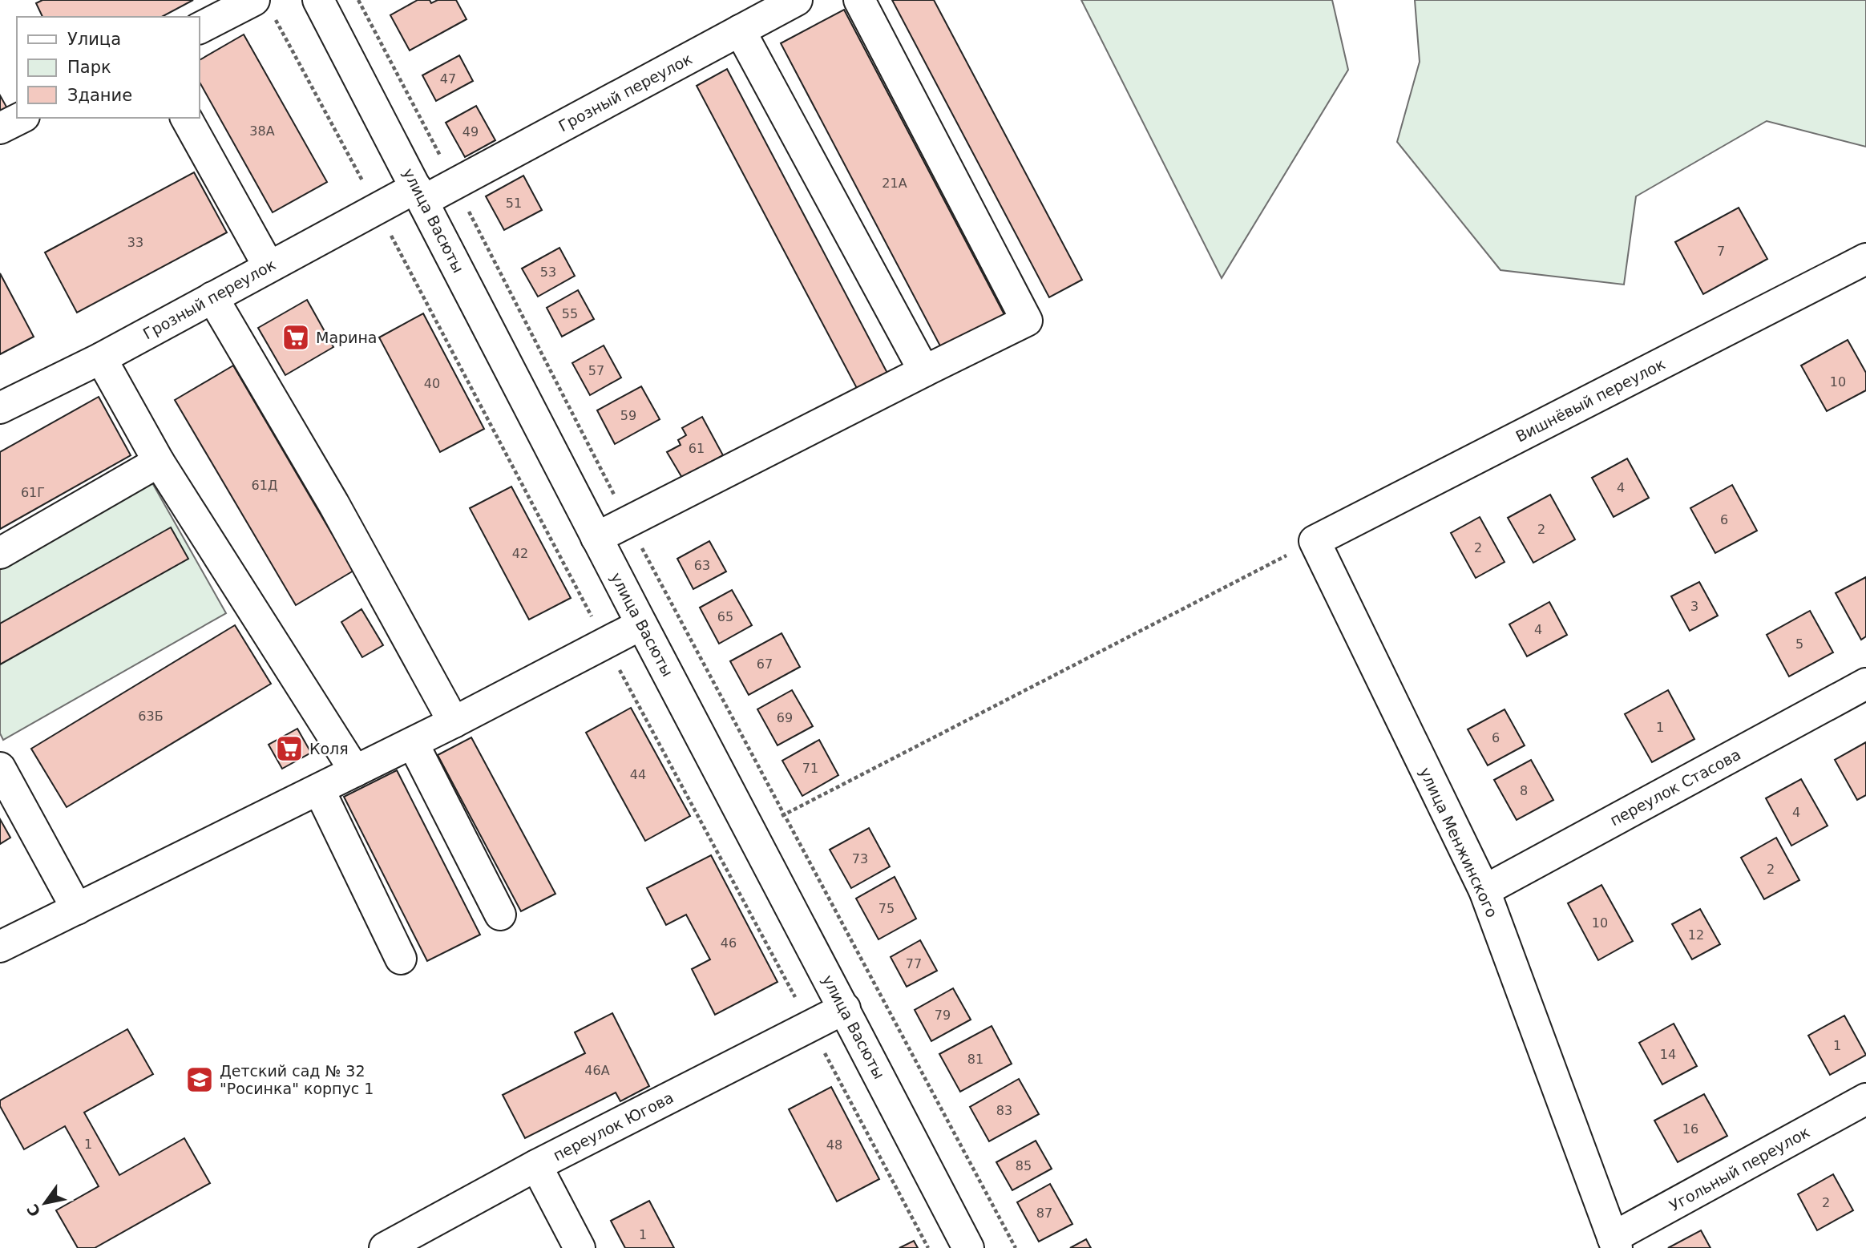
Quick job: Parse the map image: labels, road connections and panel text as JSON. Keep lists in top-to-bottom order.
{
  "streets": {
    "street": [
      "Грозный переулок",
      "улица Васюты",
      "Вишнёвый переулок",
      "переулок Стасова",
      "улица Менжинского",
      "переулок Югова",
      "Угольный переулок"
    ]
  },
  "crossings": [
    ["Грозный переулок", "улица Васюты"],
    ["улица Васюты", "переулок Югова"],
    ["Вишнёвый переулок", "улица Менжинского"],
    ["переулок Стасова", "улица Менжинского"],
    ["улица Менжинского", "Угольный переулок"]
  ],
  "places": {
    "supermarket": ["Марина", "Коля"],
    "school or university": ["Детский сад № 32 \"Росинка\" корпус 1"]
  },
  "house_numbers": [
    "47",
    "38А",
    "49",
    "21А",
    "51",
    "33",
    "7",
    "53",
    "55",
    "57",
    "10",
    "40",
    "59",
    "61",
    "61Д",
    "4",
    "61Г",
    "6",
    "2",
    "2",
    "42",
    "63",
    "3",
    "65",
    "4",
    "5",
    "67",
    "63Б",
    "69",
    "1",
    "6",
    "71",
    "44",
    "8",
    "4",
    "73",
    "2",
    "75",
    "10",
    "12",
    "46",
    "77",
    "79",
    "1",
    "14",
    "81",
    "46А",
    "83",
    "16",
    "1",
    "48",
    "85",
    "2",
    "87",
    "1"
  ],
  "legend": ["Улица", "Парк", "Здание"],
  "north": "bottom left"
}
